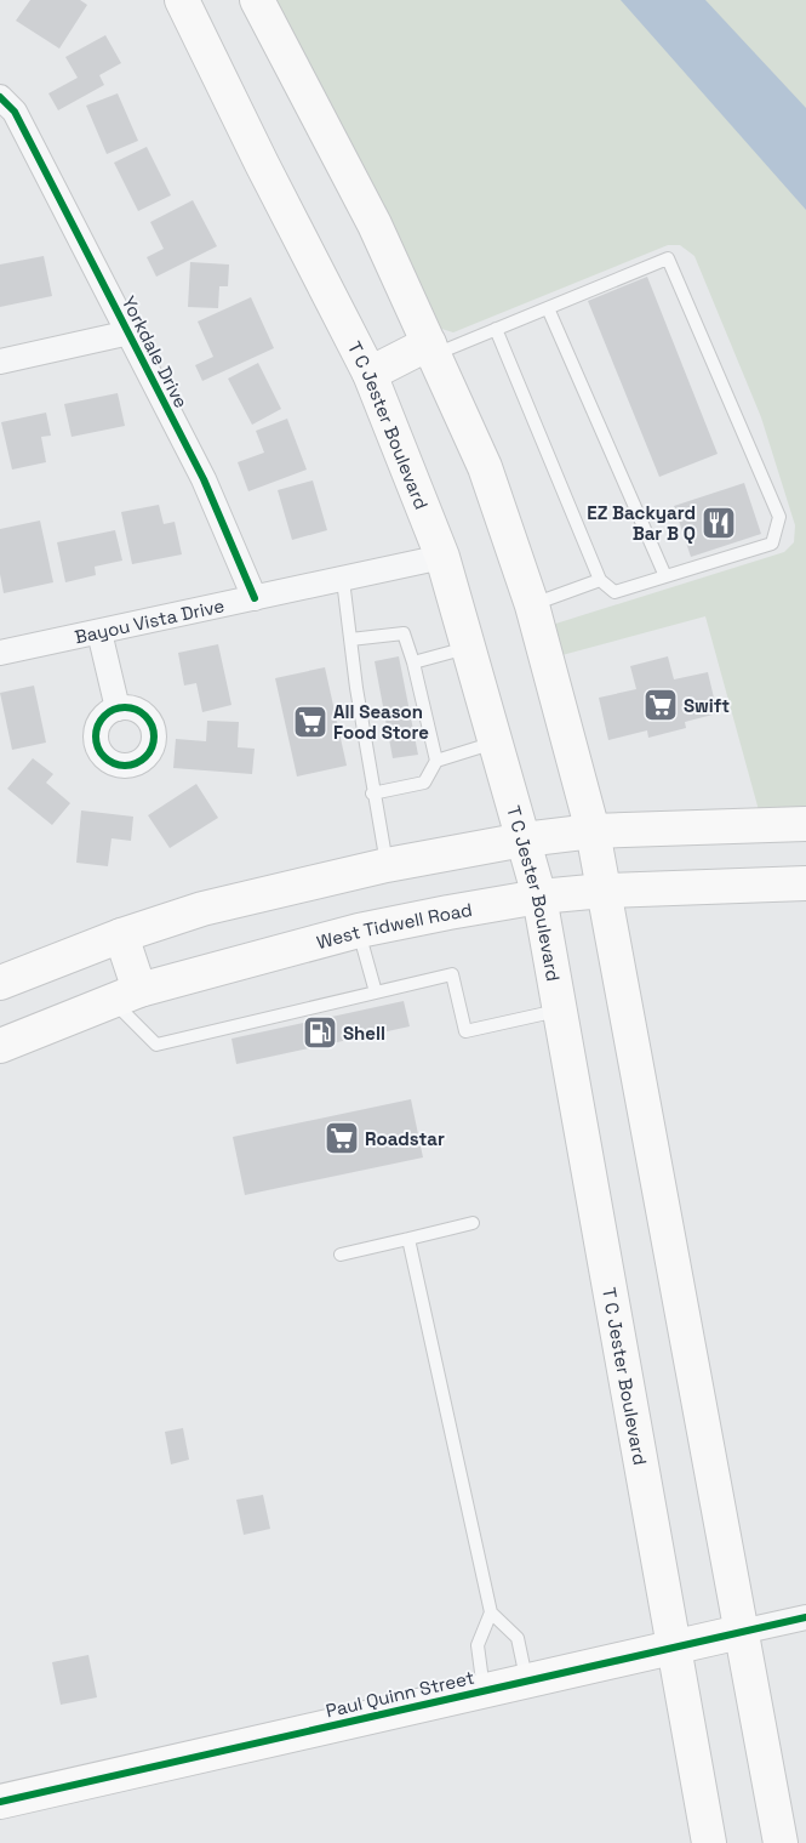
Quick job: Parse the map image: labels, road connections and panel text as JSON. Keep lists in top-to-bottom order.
{
  "streets": {
    "main road": ["T C Jester Boulevard", "West Tidwell Road", "Paul Quinn Street"],
    "street": ["Yorkdale Drive", "Bayou Vista Drive"]
  },
  "crossings": [
    ["Yorkdale Drive", "Bayou Vista Drive"],
    ["T C Jester Boulevard", "Bayou Vista Drive"],
    ["T C Jester Boulevard", "West Tidwell Road"],
    ["T C Jester Boulevard", "Paul Quinn Street"]
  ],
  "places": {
    "restaurant": ["EZ Backyard Bar B Q"],
    "supermarket": ["Swift", "All Season Food Store", "Roadstar"],
    "fuel station": ["Shell"]
  }
}
